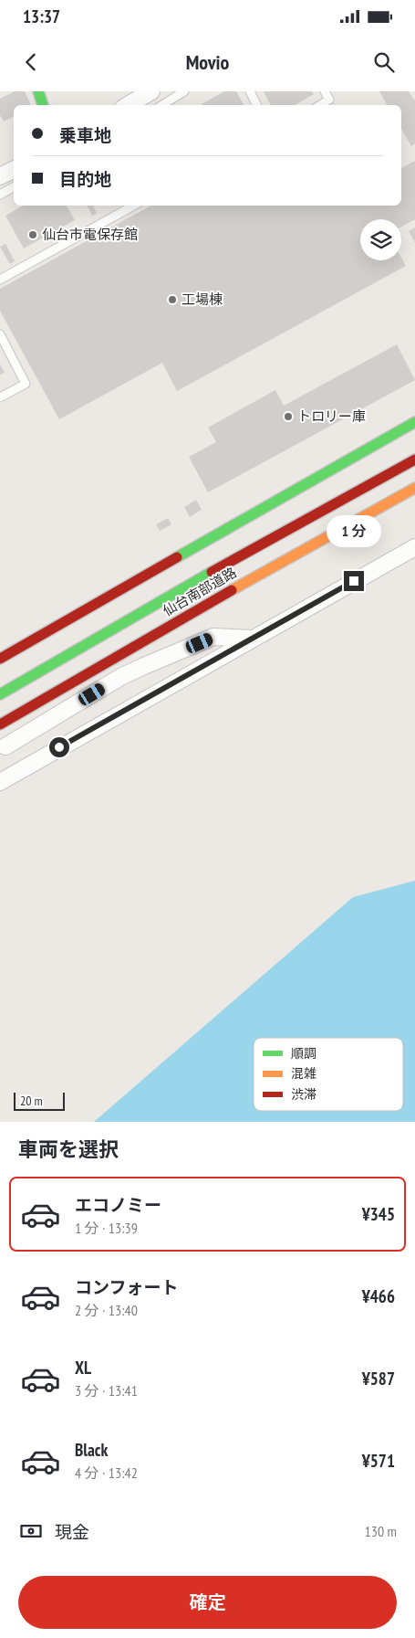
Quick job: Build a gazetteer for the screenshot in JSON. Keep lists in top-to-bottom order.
{
  "streets": {
    "main road": ["仙台南部道路"]
  },
  "places": ["仙台市電保存館", "工場棟", "トロリー庫"],
  "legend": ["順調", "混雑", "渋滞"],
  "scale_bar": "20 m",
  "page": {
    "status": "13:37",
    "header": "Movio",
    "banner": ["乗車地", "目的地"],
    "bubble": "1 分",
    "scale": "20 m",
    "heading": "車両を選択",
    "list": [
      {
        "name": "エコノミー",
        "note": "1 分 · 13:39",
        "value": "¥345"
      },
      {
        "name": "コンフォート",
        "note": "2 分 · 13:40",
        "value": "¥466"
      },
      {
        "name": "XL",
        "note": "3 分 · 13:41",
        "value": "¥587"
      },
      {
        "name": "Black",
        "note": "4 分 · 13:42",
        "value": "¥571"
      }
    ],
    "pay": ["現金", "130 m"],
    "buttons": "確定"
  }
}
